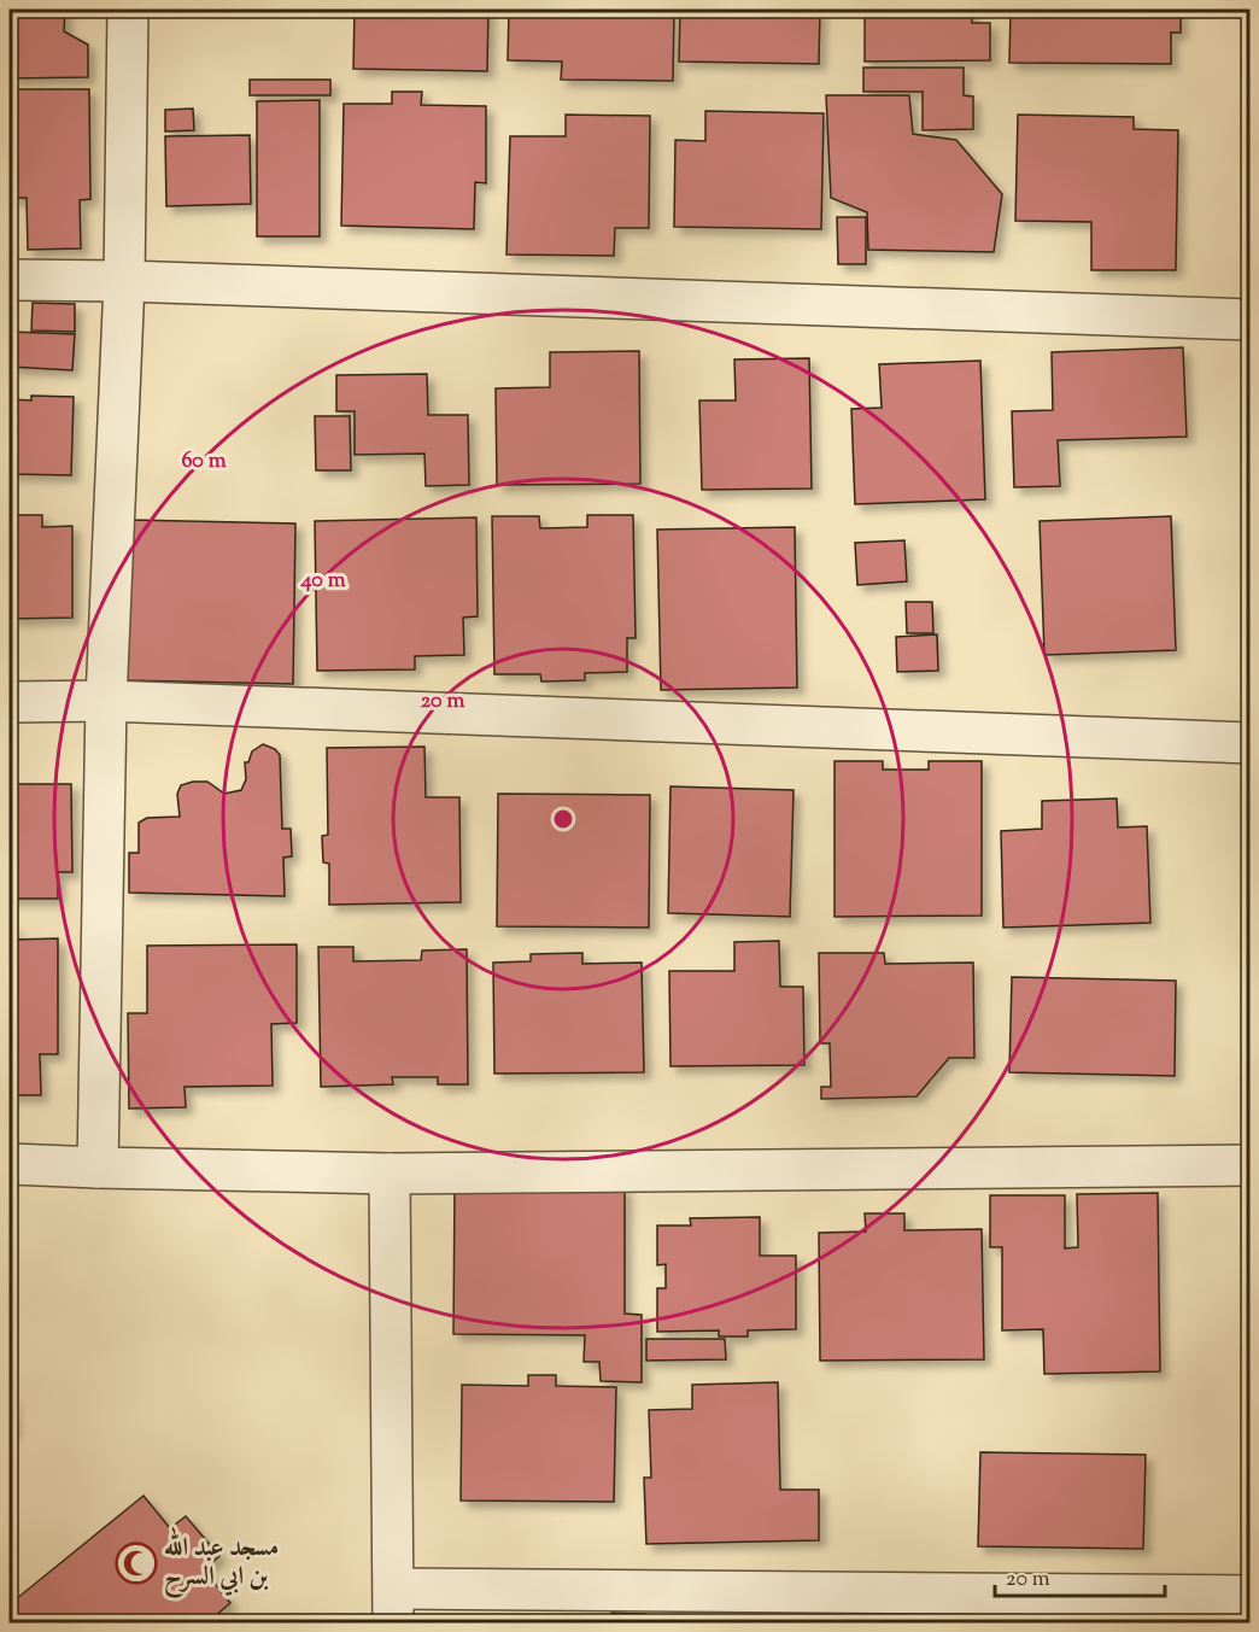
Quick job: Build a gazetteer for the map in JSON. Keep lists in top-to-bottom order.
{
  "places": {
    "mosque": ["مسجد عبد الله بن ابي السرح"]
  },
  "scale_bar": "20 m",
  "rings": ["60 m", "40 m", "20 m"]
}
